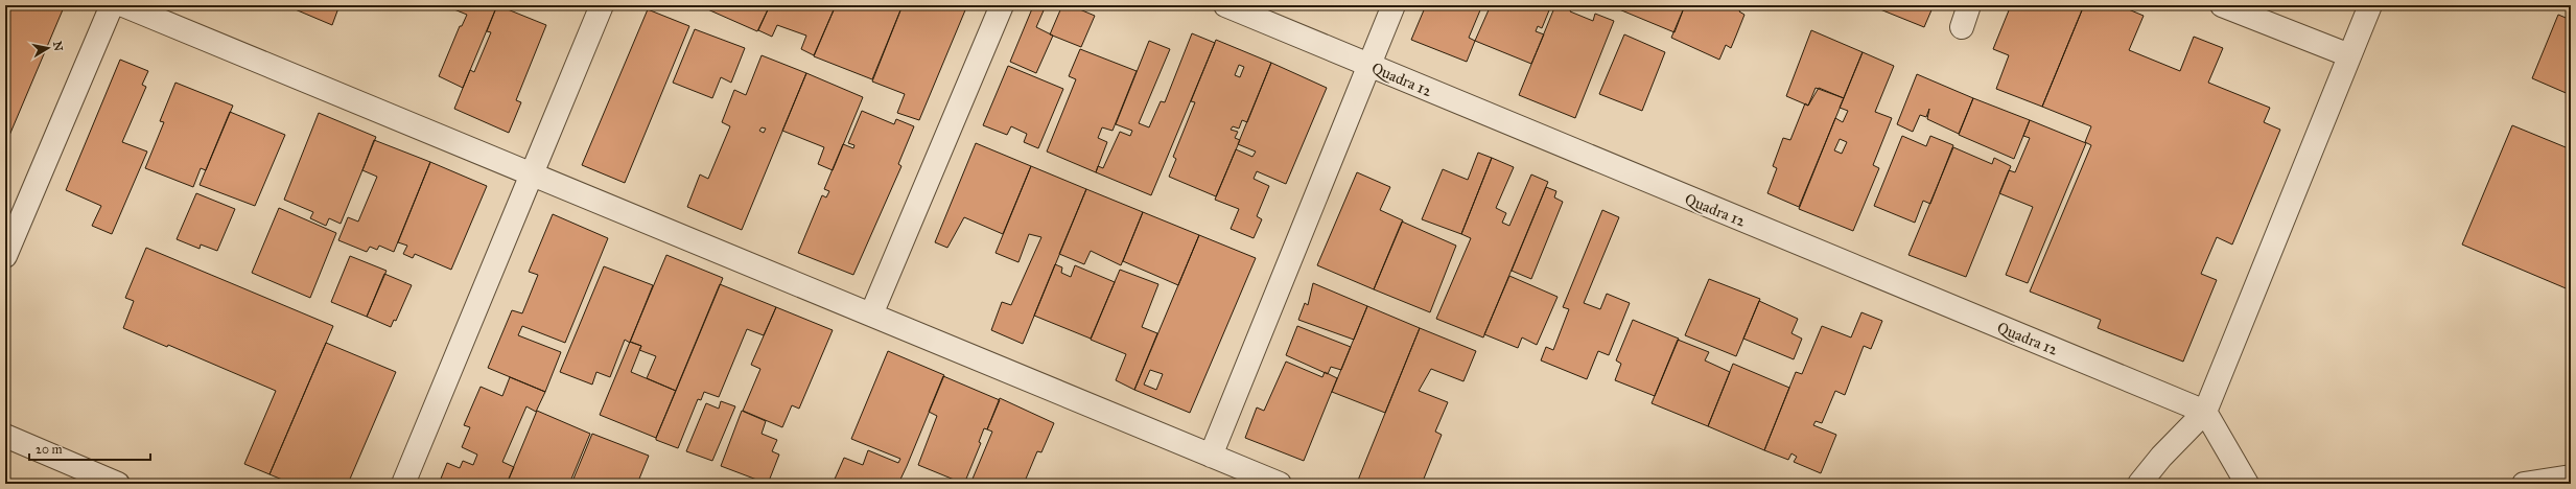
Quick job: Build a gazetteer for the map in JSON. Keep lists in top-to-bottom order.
{
  "streets": {
    "street": ["Quadra 12"]
  },
  "scale_bar": "20 m",
  "north": "right"
}
